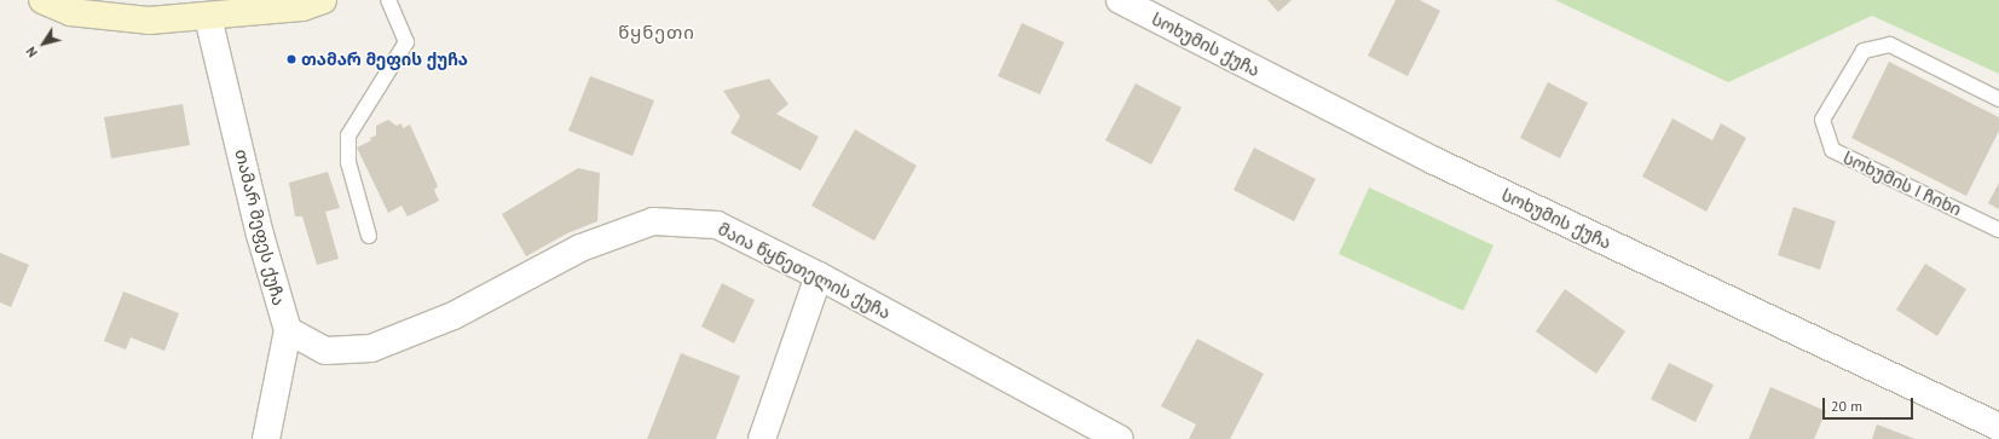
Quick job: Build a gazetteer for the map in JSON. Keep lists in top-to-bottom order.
{
  "streets": {
    "street": ["სოხუმის ქუჩა", "თამარ მეფეს ქუჩა", "მაია წყნეთელის ქუჩა"],
    "lane": ["სოხუმის I ჩიხი"]
  },
  "crossings": [
    ["თამარ მეფეს ქუჩა", "მაია წყნეთელის ქუჩა"]
  ],
  "districts": ["წყნეთი"],
  "places": ["თამარ მეფის ქუჩა"],
  "scale_bar": "20 m",
  "north": "bottom left"
}
